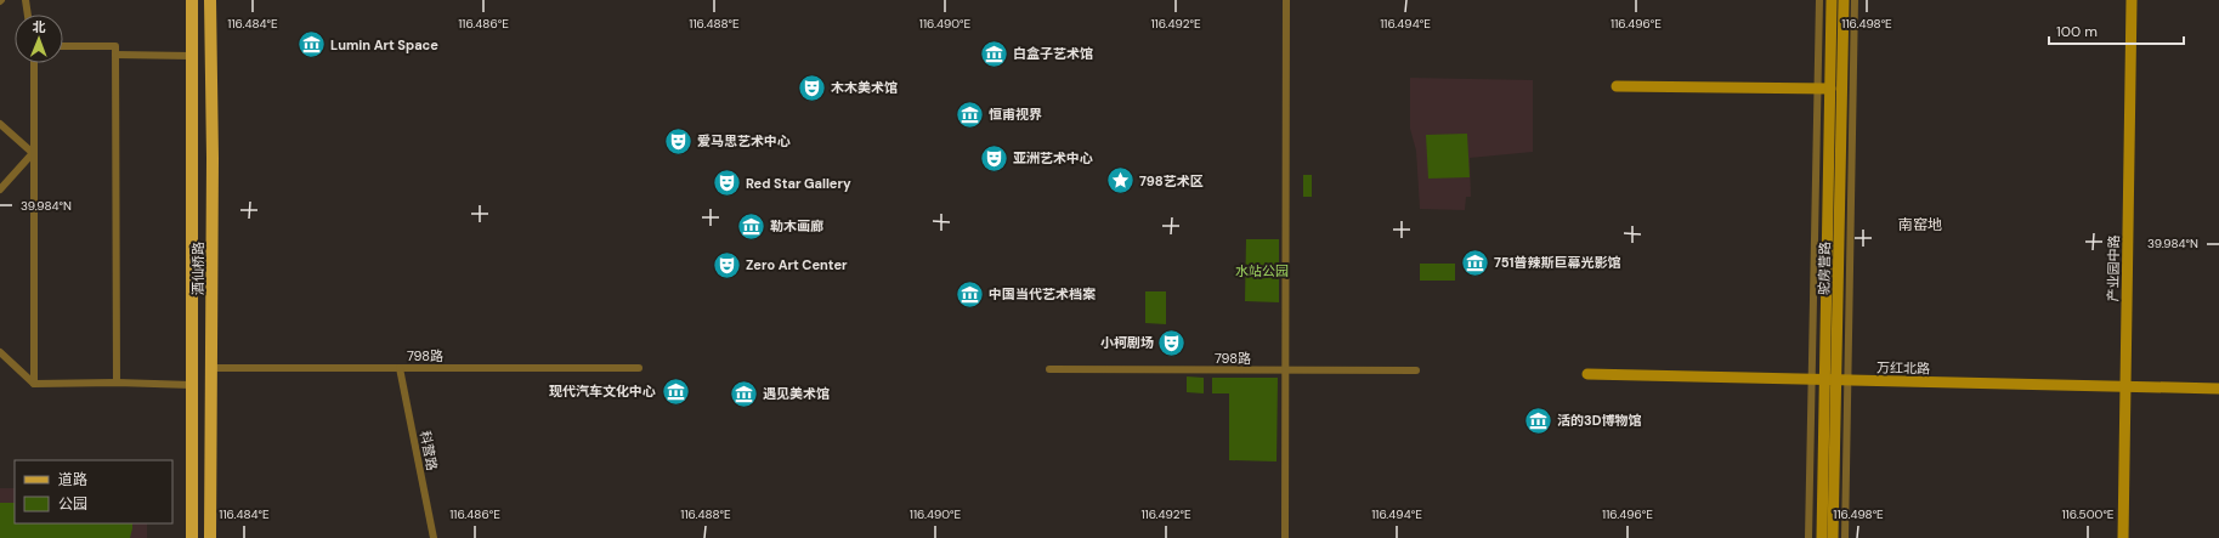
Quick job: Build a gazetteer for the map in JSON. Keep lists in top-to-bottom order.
{
  "streets": {
    "main road": ["酒仙桥路"],
    "street": [
      "驼房营路",
      "产业园中路",
      "798路",
      "万红北路",
      "科营路"
    ]
  },
  "crossings": [
    ["酒仙桥路", "798路"],
    ["驼房营路", "万红北路"],
    ["产业园中路", "万红北路"],
    ["798路", "科营路"]
  ],
  "districts": ["南窑地"],
  "parks": ["水站公园"],
  "places": {
    "museum": [
      "Lumin Art Space",
      "白盒子艺术馆",
      "恒甫视界",
      "勒木画廊",
      "751普辣斯巨幕光影馆",
      "中国当代艺术档案",
      "现代汽车文化中心",
      "遇见美术馆",
      "活的3D博物馆"
    ],
    "theatre": [
      "木木美术馆",
      "爱马思艺术中心",
      "亚洲艺术中心",
      "Red Star Gallery",
      "Zero Art Center",
      "小柯剧场"
    ],
    "place": ["798艺术区"]
  },
  "legend": ["道路", "公园"],
  "scale_bar": "100 m",
  "north": "top",
  "coordinates": [
    "116.484°E",
    "116.486°E",
    "116.488°E",
    "116.490°E",
    "116.492°E",
    "116.494°E",
    "116.496°E",
    "116.498°E",
    "39.984°N",
    "116.500°E"
  ]
}
